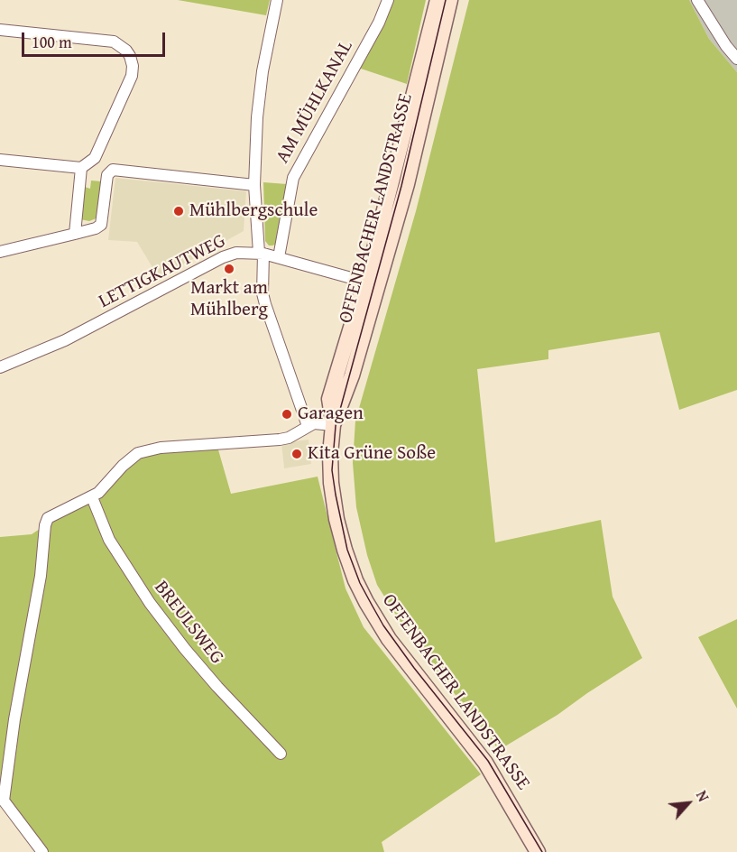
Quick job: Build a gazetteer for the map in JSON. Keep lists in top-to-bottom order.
{
  "streets": {
    "main road": ["OFFENBACHER LANDSTRASSE"],
    "street": ["AM MÜHLKANAL", "LETTIGKAUTWEG", "BREULSWEG"]
  },
  "crossings": [
    ["AM MÜHLKANAL", "LETTIGKAUTWEG"],
    ["OFFENBACHER LANDSTRASSE", "LETTIGKAUTWEG"]
  ],
  "places": [
    "Mühlbergschule",
    "Markt am Mühlberg",
    "Garagen",
    "Kita Grüne Soße"
  ],
  "scale_bar": "100 m",
  "north": "top right"
}
